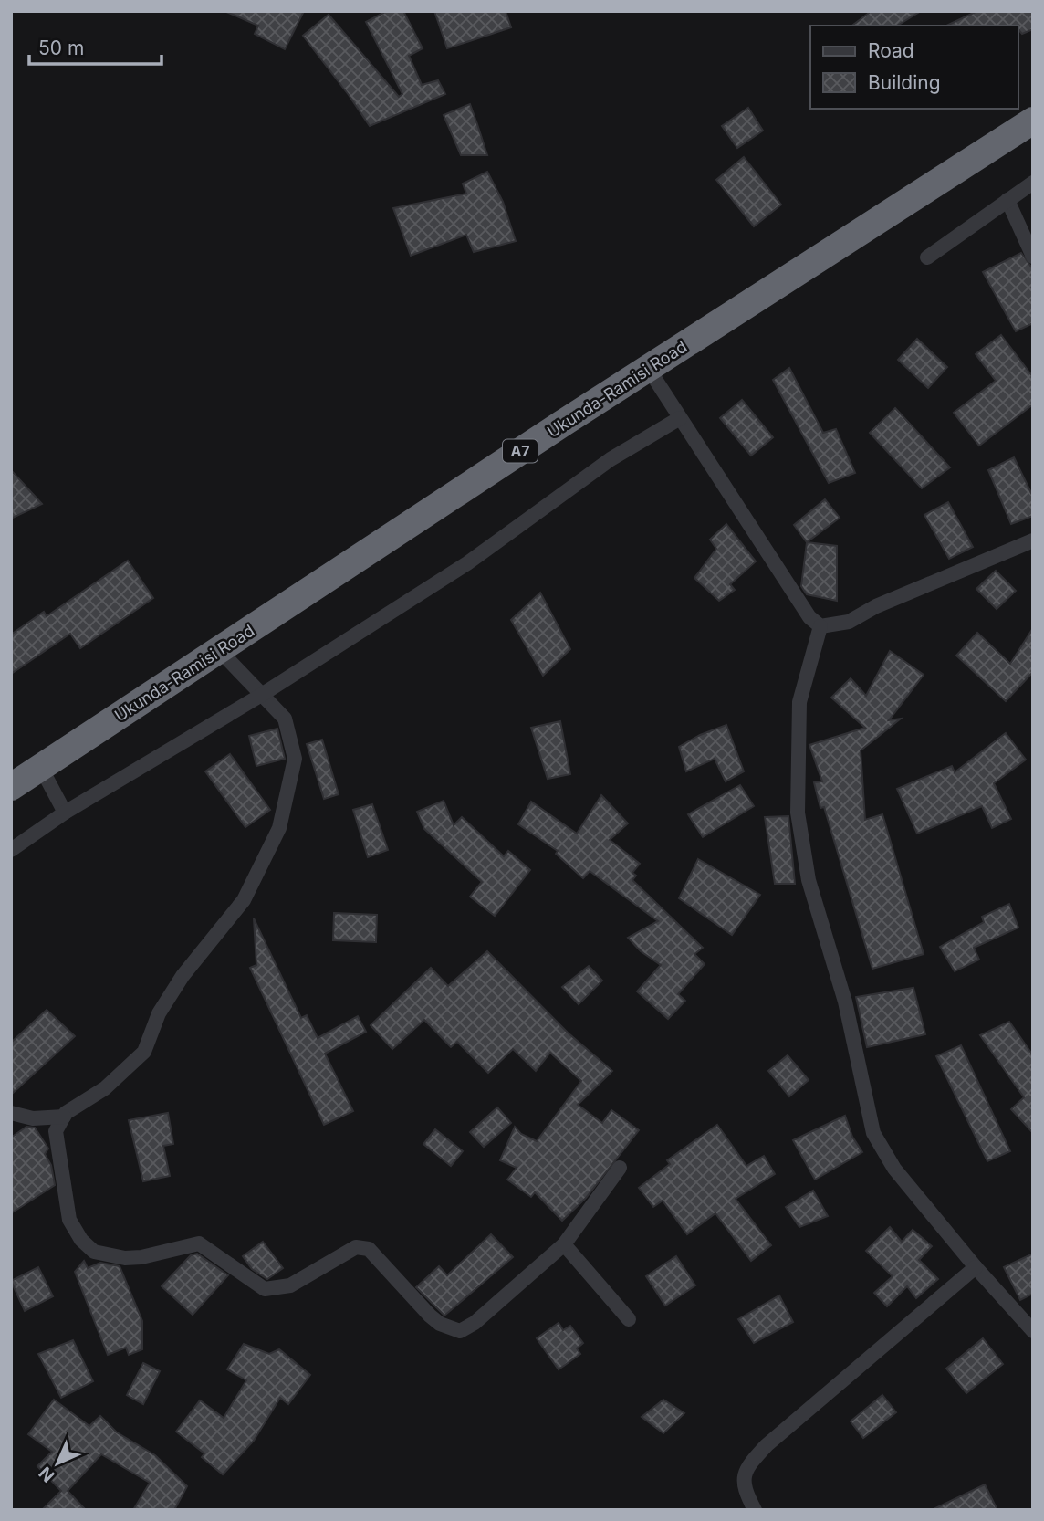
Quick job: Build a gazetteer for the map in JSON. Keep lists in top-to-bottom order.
{
  "streets": {
    "highway": ["Ukunda-Ramisi Road", "A7"]
  },
  "legend": ["Road", "Building"],
  "scale_bar": "50 m",
  "north": "bottom left"
}
